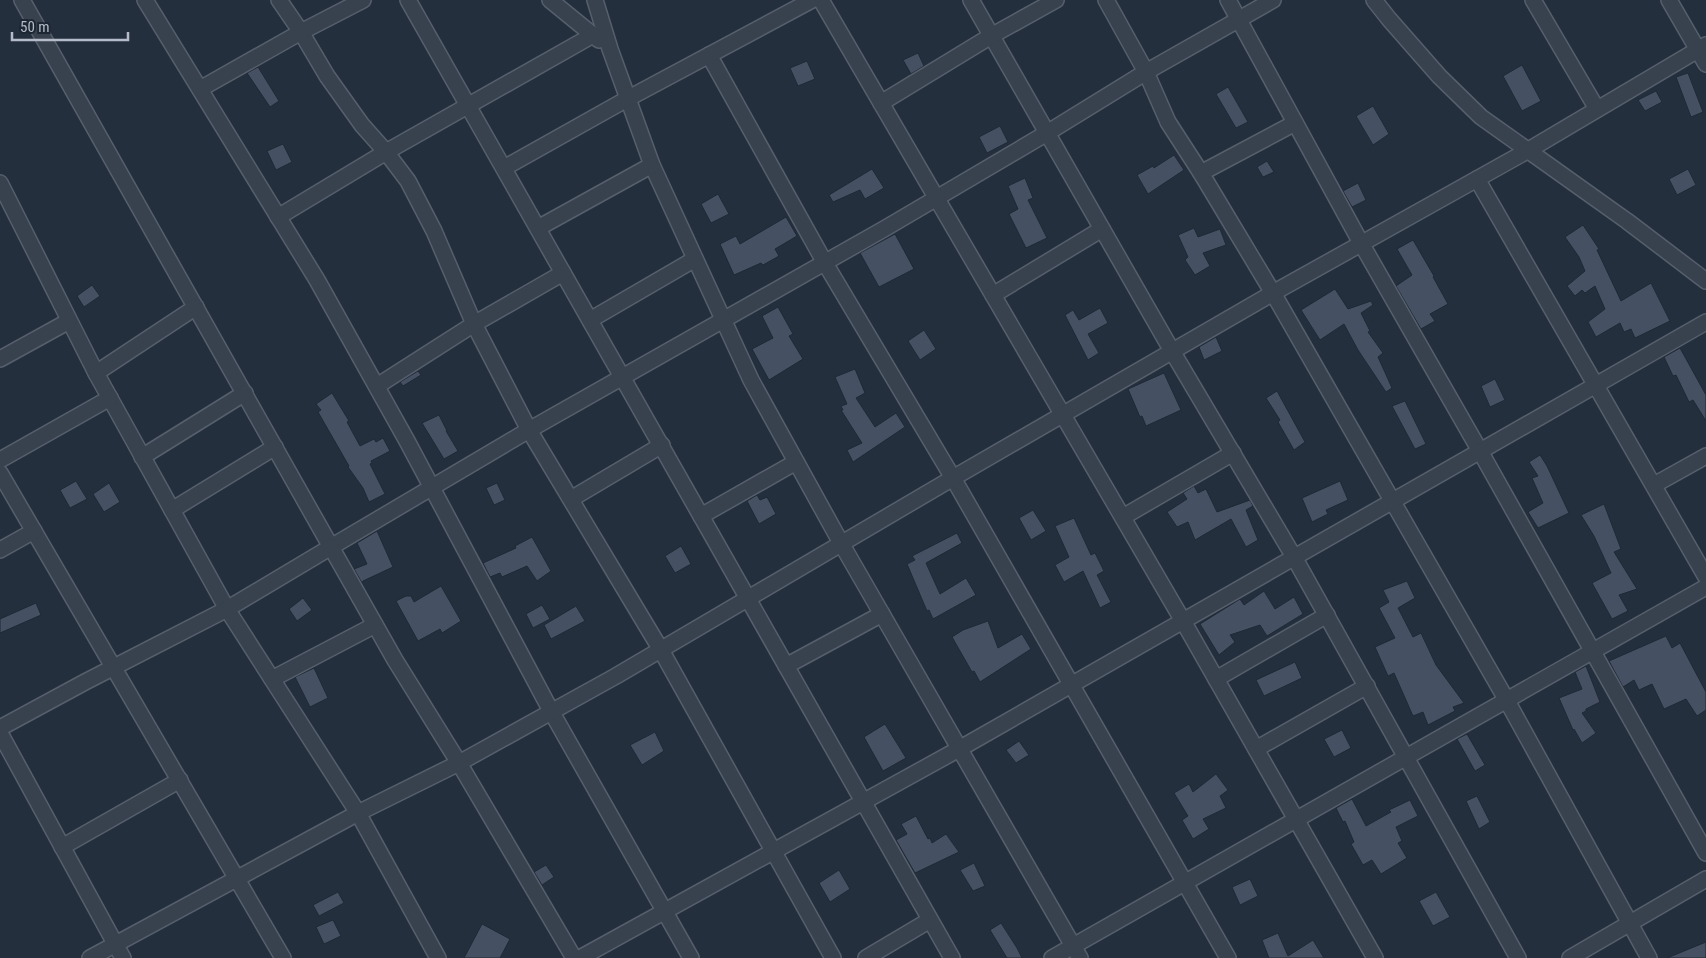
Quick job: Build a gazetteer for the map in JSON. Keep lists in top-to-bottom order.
{
  "scale_bar": "50 m"
}
